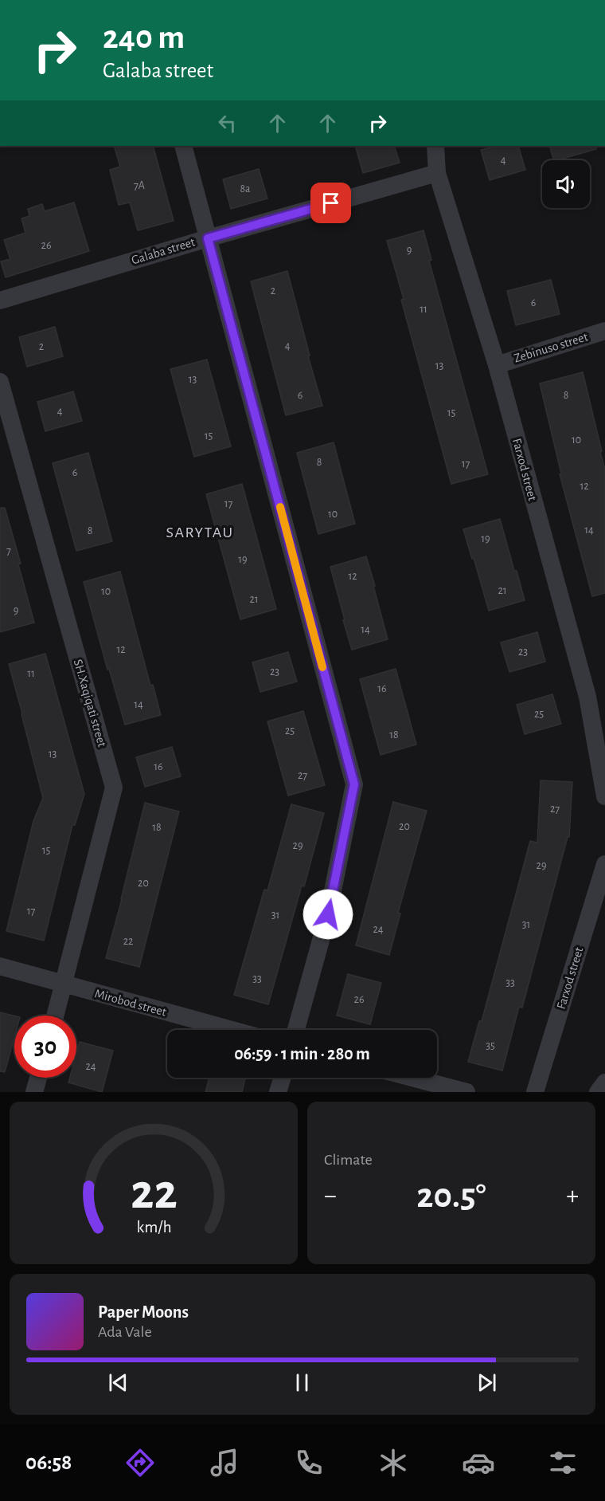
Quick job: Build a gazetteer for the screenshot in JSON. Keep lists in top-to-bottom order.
{
  "streets": {
    "street": [
      "Galaba street",
      "Zebinuso street",
      "Farxod street",
      "SH.Xaqiqati street",
      "Mirobod street"
    ]
  },
  "crossings": [
    ["Galaba street", "Farxod street"],
    ["Zebinuso street", "Farxod street"],
    ["SH.Xaqiqati street", "Mirobod street"]
  ],
  "districts": ["SARYTAU"],
  "house_numbers": [
    "4",
    "7A",
    "8a",
    "26",
    "9",
    "2",
    "6",
    "11",
    "4",
    "2",
    "13",
    "13",
    "6",
    "8",
    "4",
    "15",
    "15",
    "10",
    "8",
    "17",
    "6",
    "12",
    "17",
    "10",
    "14",
    "8",
    "19",
    "7",
    "19",
    "12",
    "21",
    "10",
    "21",
    "9",
    "14",
    "12",
    "23",
    "23",
    "11",
    "16",
    "14",
    "25",
    "25",
    "18",
    "13",
    "16",
    "27",
    "27",
    "20",
    "18",
    "29",
    "15",
    "29",
    "20",
    "17",
    "31",
    "31",
    "24",
    "22",
    "33",
    "33",
    "26",
    "35",
    "24"
  ],
  "page": {
    "turn": ["240 m", "Galaba street"],
    "limit": "30",
    "trip": "06:59 · 1 min · 280 m",
    "tile": "Climate",
    "heat": ["−", "20.5°", "+"],
    "song": ["Paper Moons", "Ada Vale"],
    "tabs": "06:58",
    "gauge": ["22", "km/h"]
  }
}
